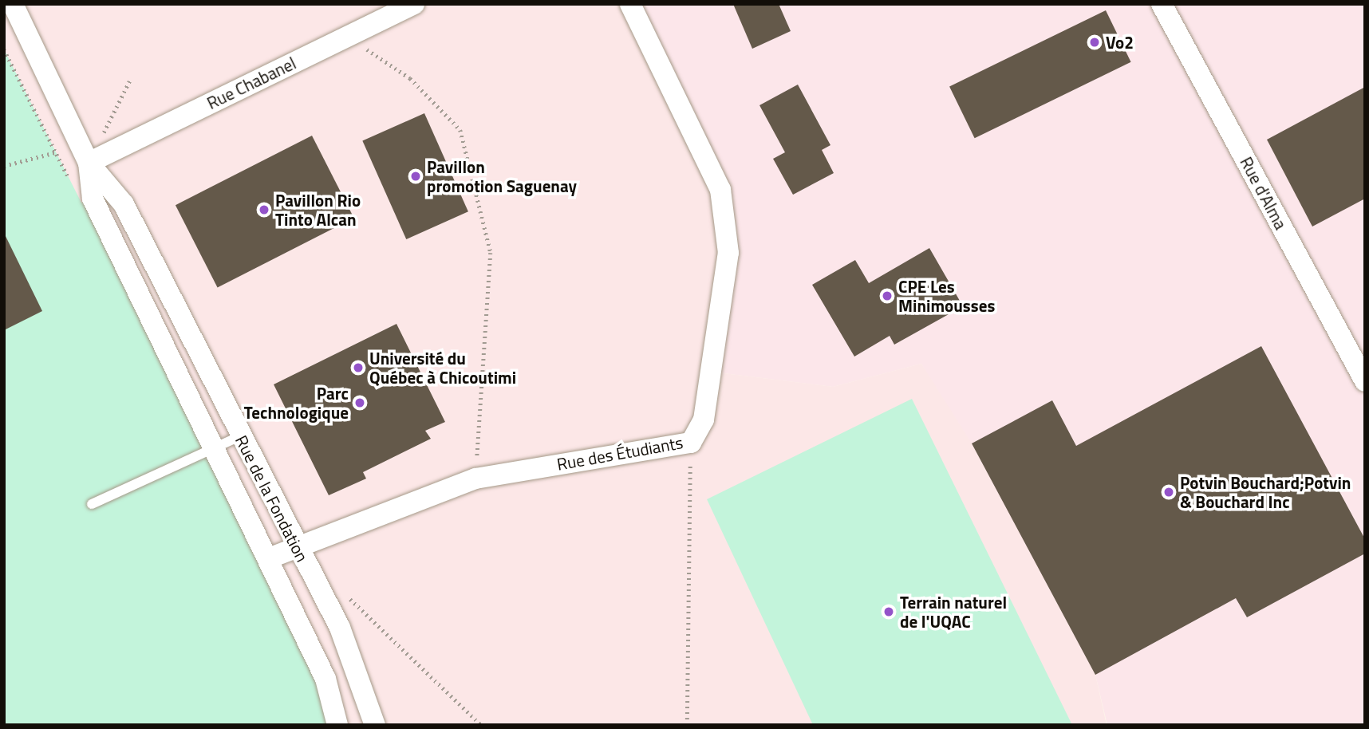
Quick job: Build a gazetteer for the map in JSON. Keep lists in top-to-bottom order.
{
  "streets": {
    "street": [
      "Rue Chabanel",
      "Rue d'Alma",
      "Rue des Étudiants",
      "Rue de la Fondation"
    ]
  },
  "crossings": [
    ["Rue Chabanel", "Rue de la Fondation"],
    ["Rue des Étudiants", "Rue de la Fondation"]
  ],
  "places": [
    "Vo2",
    "Pavillon promotion Saguenay",
    "Pavillon Rio Tinto Alcan",
    "CPE Les Minimousses",
    "Université du Québec à Chicoutimi",
    "Parc Technologique",
    "Potvin Bouchard;Potvin & Bouchard Inc",
    "Terrain naturel de l'UQAC"
  ]
}
